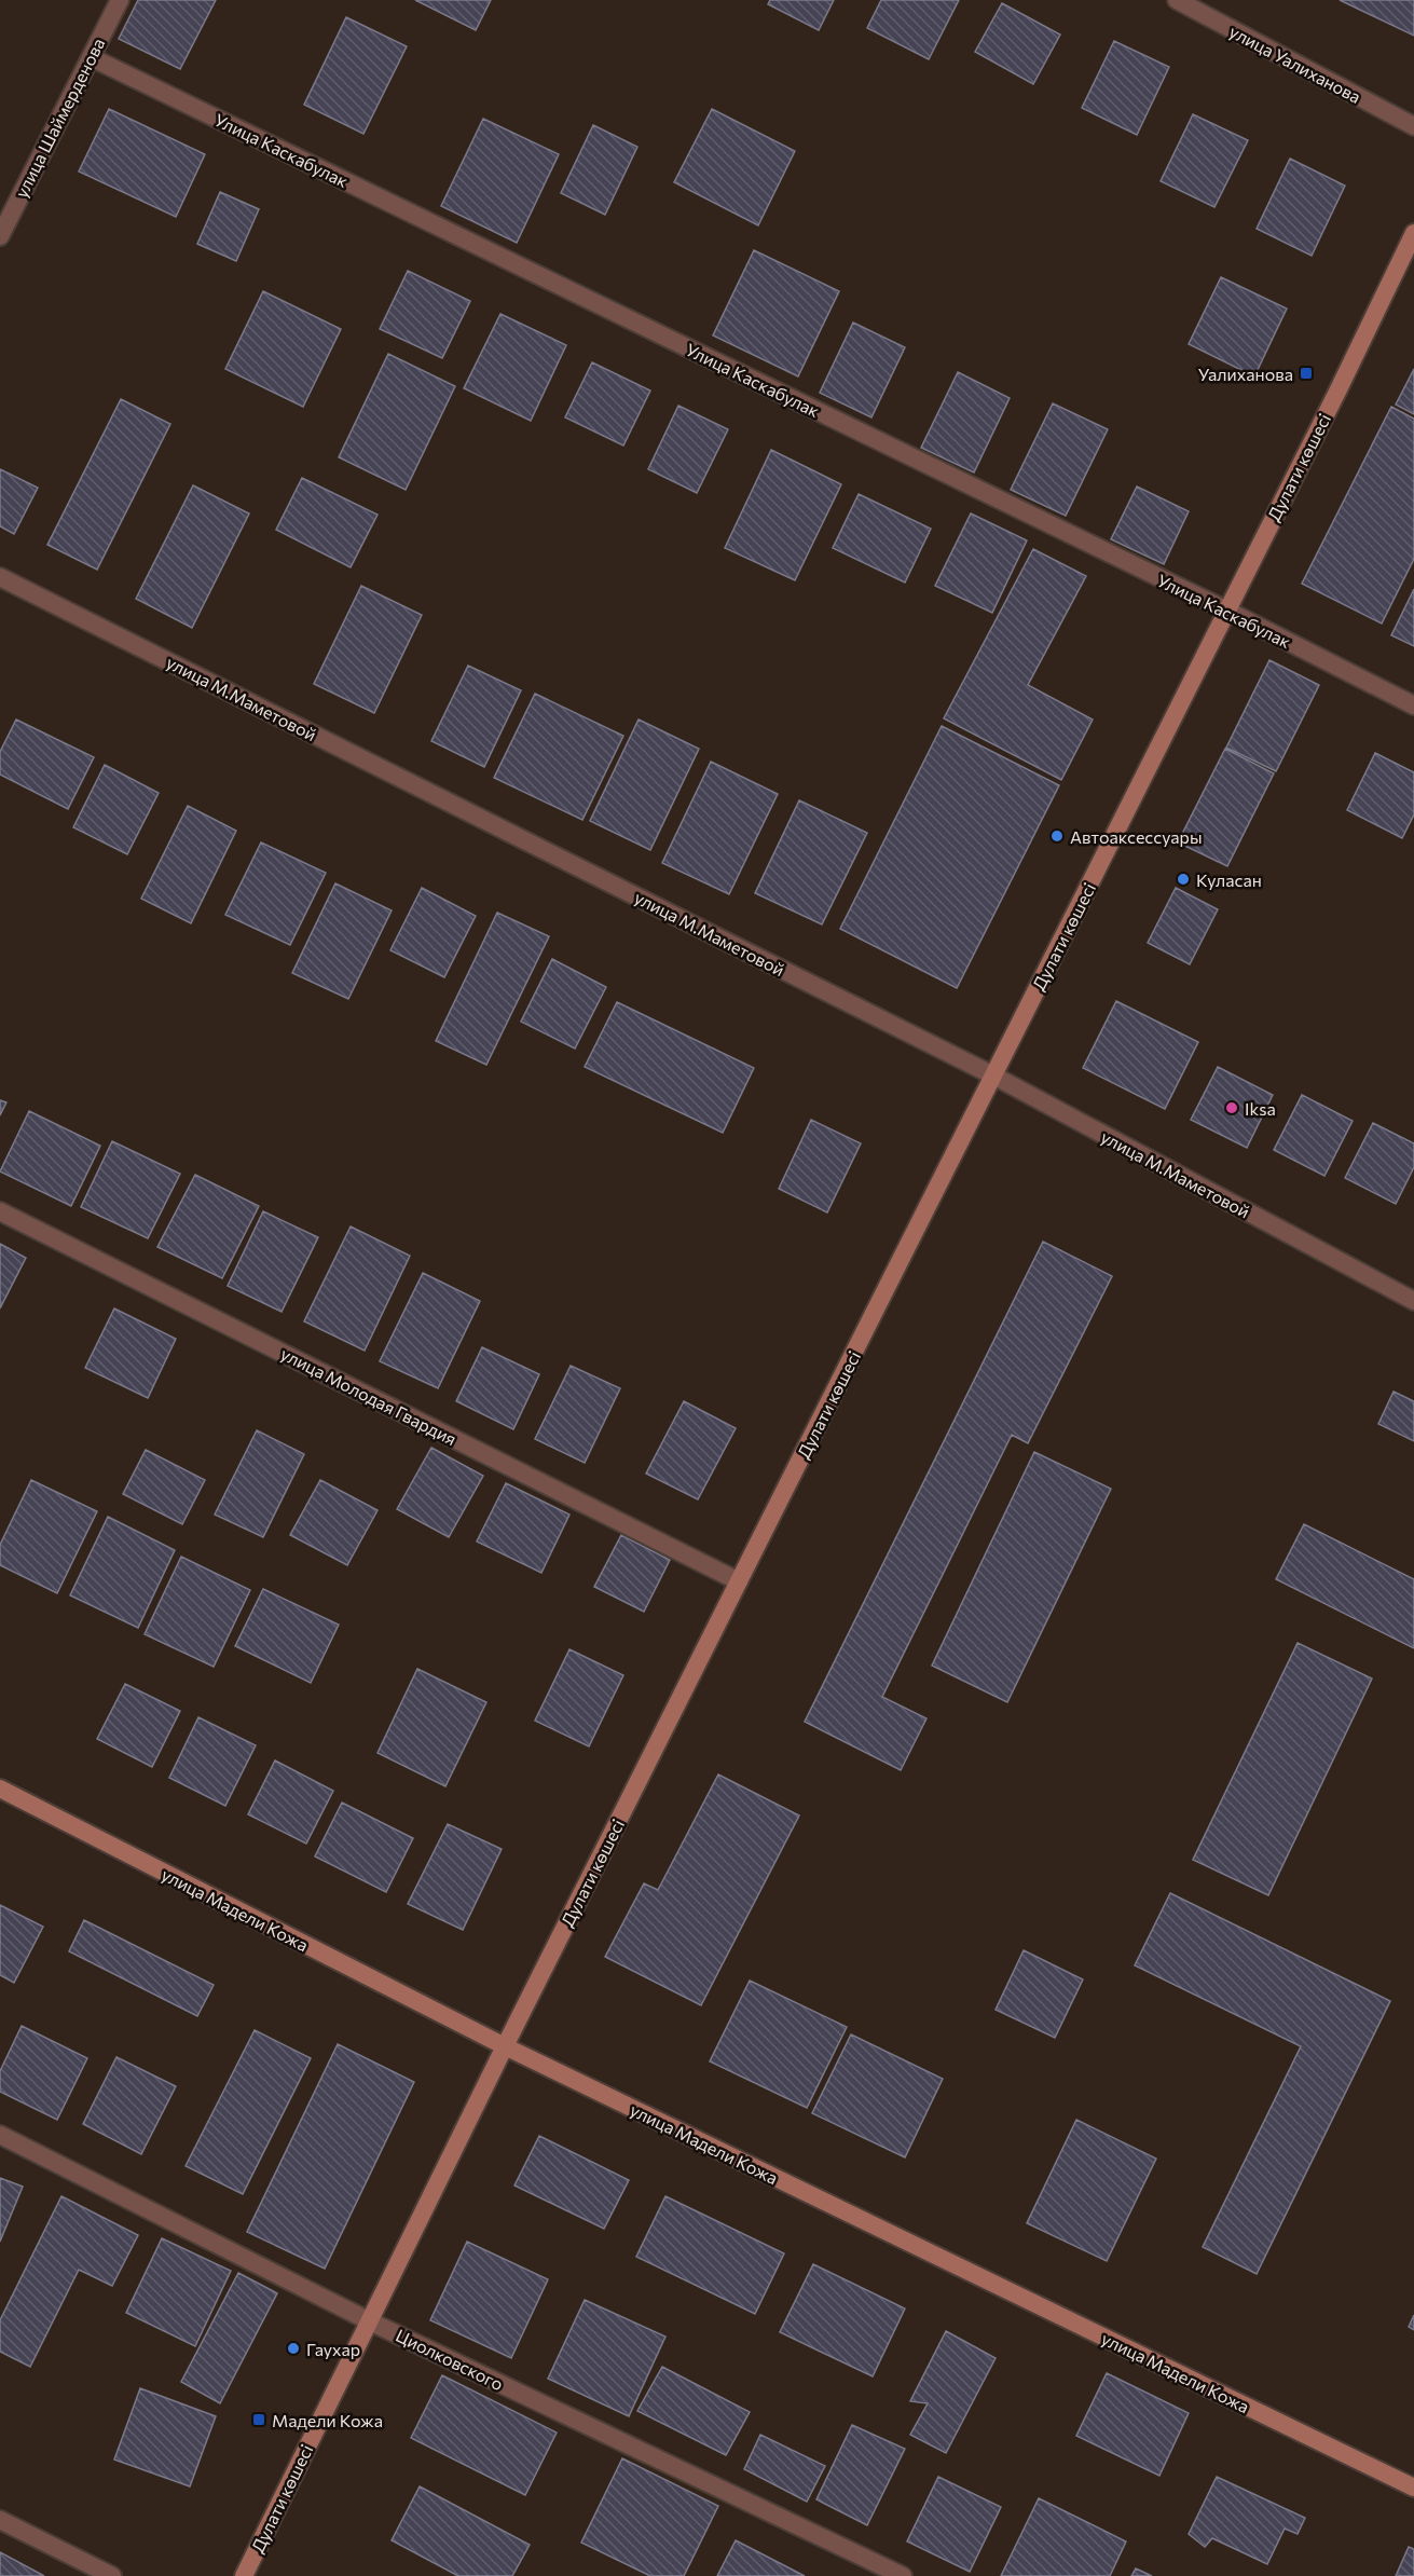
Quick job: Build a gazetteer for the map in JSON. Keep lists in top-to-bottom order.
{
  "streets": {
    "main road": ["Дулати көшесі", "улица Мадели Кожа"],
    "street": [
      "улица Уалиханова",
      "улица Шаймерденова",
      "Улица Каскабулак",
      "улица М.Маметовой",
      "улица Молодая Гвардия",
      "Циолковского"
    ]
  },
  "crossings": [
    ["улица Шаймерденова", "Улица Каскабулак"],
    ["Улица Каскабулак", "Дулати көшесі"],
    ["Дулати көшесі", "улица М.Маметовой"],
    ["Дулати көшесі", "улица Молодая Гвардия"],
    ["Дулати көшесі", "улица Мадели Кожа"],
    ["Дулати көшесі", "Циолковского"]
  ],
  "places": {
    "transit": ["Уалиханова", "Мадели Кожа"],
    "other": [
      "Автоаксессуары",
      "Куласан",
      "Iksa",
      "Гаухар"
    ]
  }
}
